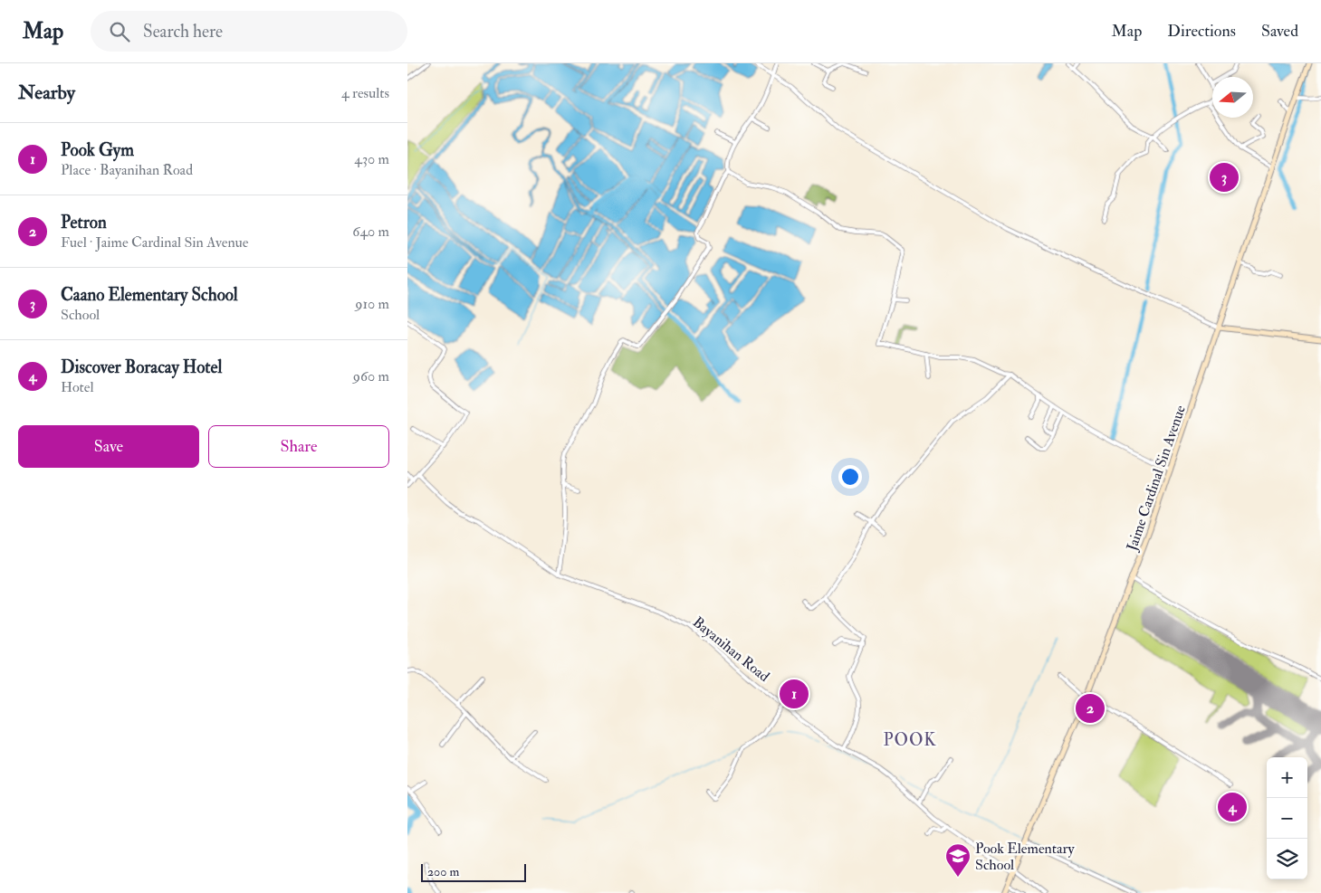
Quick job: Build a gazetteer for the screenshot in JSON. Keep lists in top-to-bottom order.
{
  "streets": {
    "main road": ["Jaime Cardinal Sin Avenue"],
    "street": ["Bayanihan Road"]
  },
  "crossings": [
    ["Jaime Cardinal Sin Avenue", "Bayanihan Road"]
  ],
  "districts": ["POOK"],
  "places": {
    "school or university": ["Pook Elementary School"]
  },
  "scale_bar": "200 m",
  "north": "left",
  "page": {
    "header": "Map",
    "search": "Search here",
    "nav": ["Map", "Directions", "Saved"],
    "heading": ["Nearby", "4 results"],
    "list": [
      {
        "mark": "1",
        "name": "Pook Gym",
        "note": "Place · Bayanihan Road",
        "value": "430 m"
      },
      {
        "mark": "2",
        "name": "Petron",
        "note": "Fuel · Jaime Cardinal Sin Avenue",
        "value": "640 m"
      },
      {
        "mark": "3",
        "name": "Caano Elementary School",
        "note": "School",
        "value": "910 m"
      },
      {
        "mark": "4",
        "name": "Discover Boracay Hotel",
        "note": "Hotel",
        "value": "960 m"
      }
    ],
    "pins": [
      "3",
      "1",
      "2",
      "4"
    ],
    "buttons": ["Save", "Share"],
    "map_buttons": ["+", "−"],
    "scale": "200 m"
  }
}
